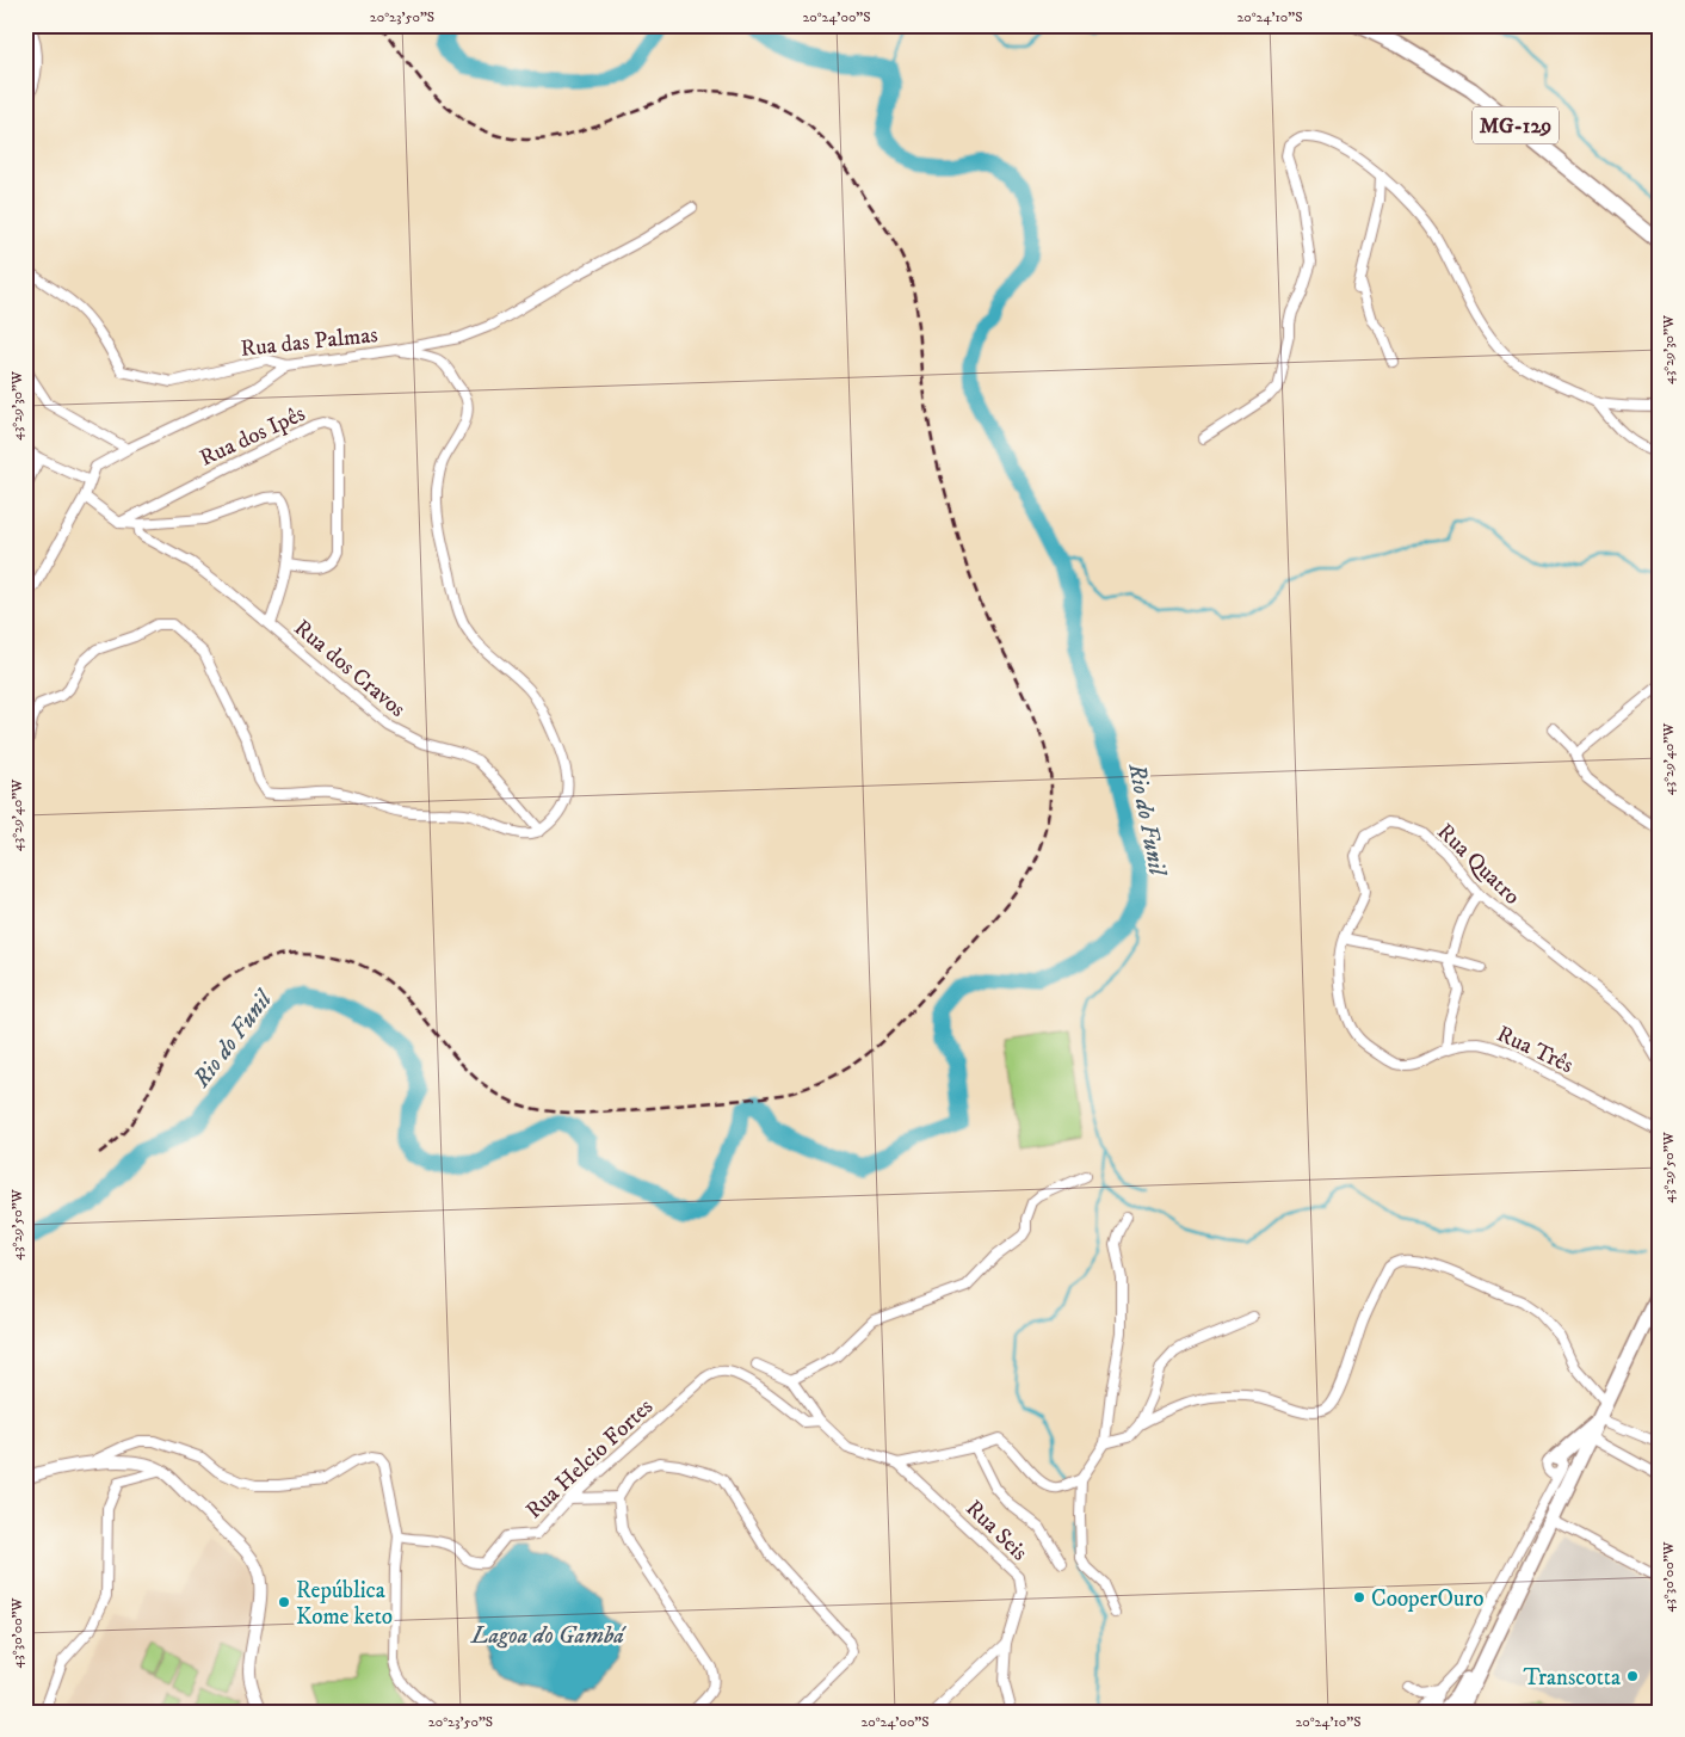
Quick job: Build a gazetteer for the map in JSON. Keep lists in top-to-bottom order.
{
  "streets": {
    "main road": ["MG-129"],
    "street": [
      "Rua das Palmas",
      "Rua dos Ipês",
      "Rua dos Cravos",
      "Rua Quatro",
      "Rua Três",
      "Rua Helcio Fortes",
      "Rua Seis"
    ]
  },
  "crossings": [
    ["Rua Quatro", "Rua Três"],
    ["Rua Helcio Fortes", "Rua Seis"]
  ],
  "water": ["Rio do Funil", "Lagoa do Gambá"],
  "places": ["CooperOuro", "República Kome keto", "Transcotta"],
  "coordinates": [
    "20°23'50\"S",
    "20°24'00\"S",
    "20°24'10\"S",
    "43°29'30\"W",
    "43°29'40\"W",
    "43°29'50\"W",
    "43°30'00\"W"
  ]
}
